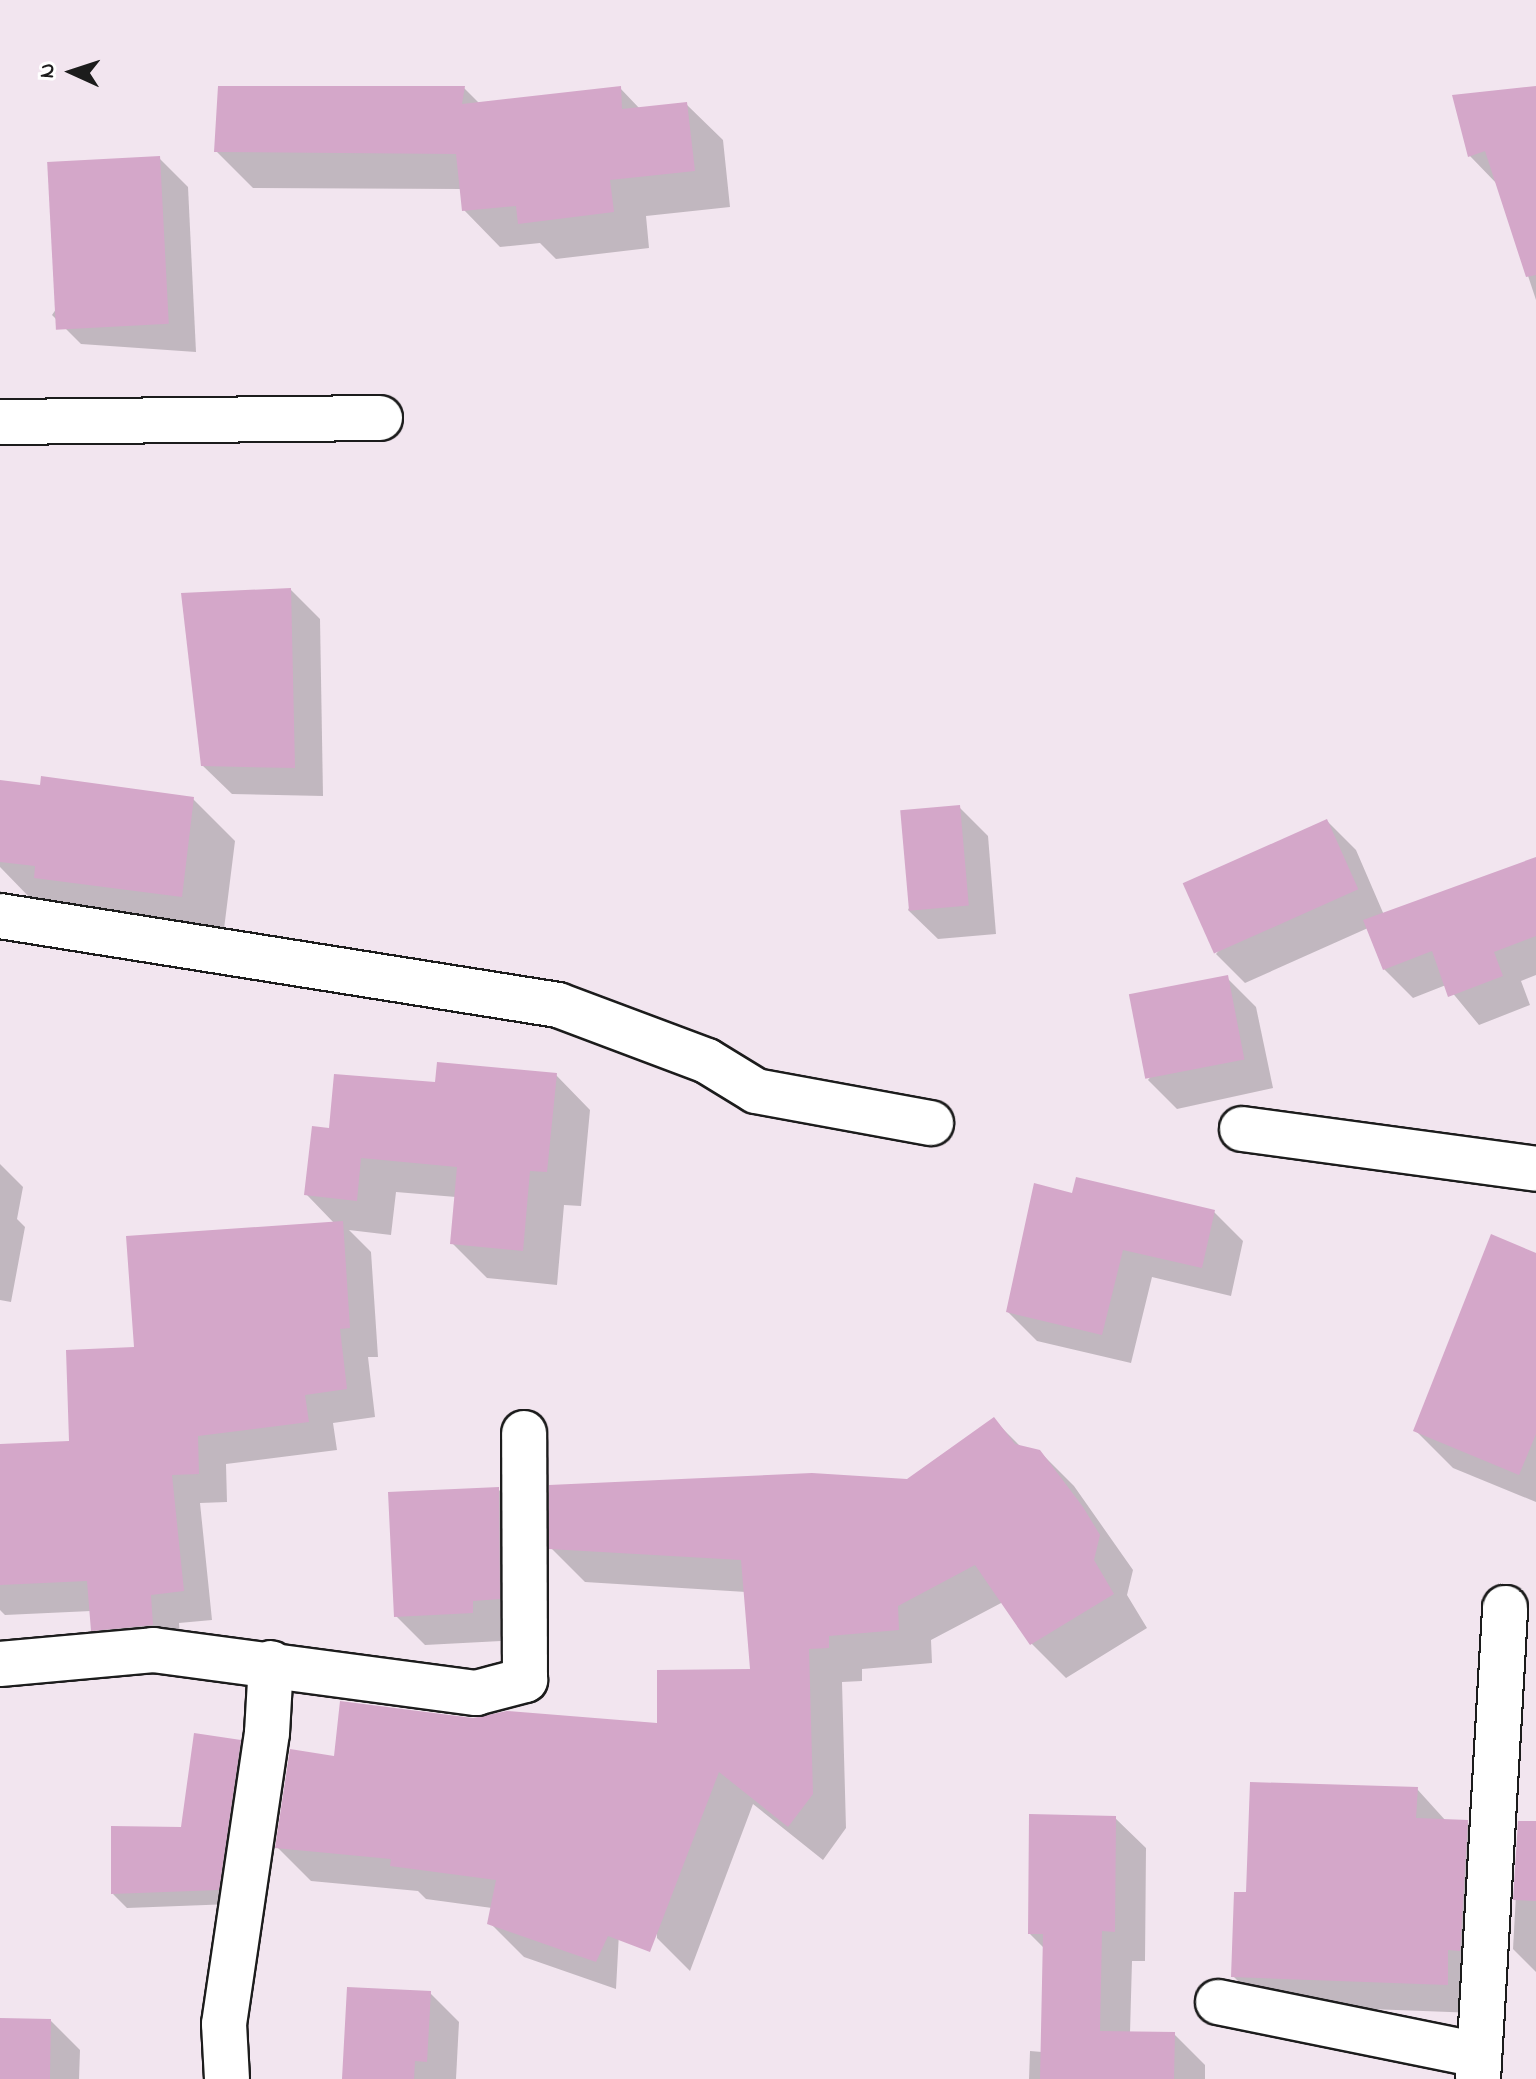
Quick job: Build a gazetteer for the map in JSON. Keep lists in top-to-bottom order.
{
  "north": "left"
}
